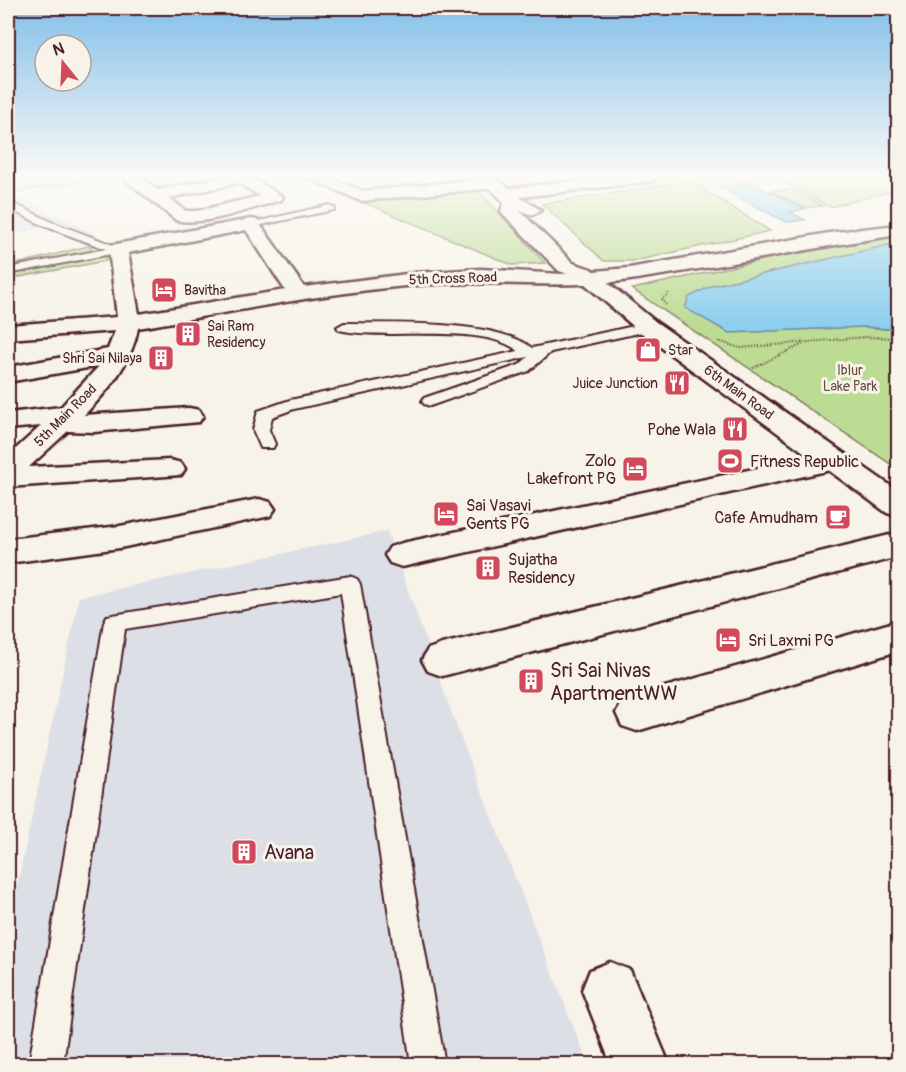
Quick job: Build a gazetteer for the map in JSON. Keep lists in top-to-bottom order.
{
  "streets": {
    "street": ["5th Cross Road", "6th Main Road", "5th Main Road"]
  },
  "crossings": [
    ["5th Cross Road", "6th Main Road"],
    ["5th Cross Road", "5th Main Road"]
  ],
  "parks": ["Iblur Lake Park"],
  "places": {
    "hotel": [
      "Bavitha",
      "Zolo Lakefront PG",
      "Sai Vasavi Gents PG",
      "Sri Laxmi PG"
    ],
    "building": [
      "Sai Ram Residency",
      "Shri Sai Nilaya",
      "Sujatha Residency",
      "Sri Sai Nivas ApartmentWW",
      "Avana"
    ],
    "shop": ["Star"],
    "restaurant": ["Juice Junction", "Pohe Wala"],
    "sports": ["Fitness Republic"],
    "cafe": ["Cafe Amudham"]
  },
  "north": "top"
}
